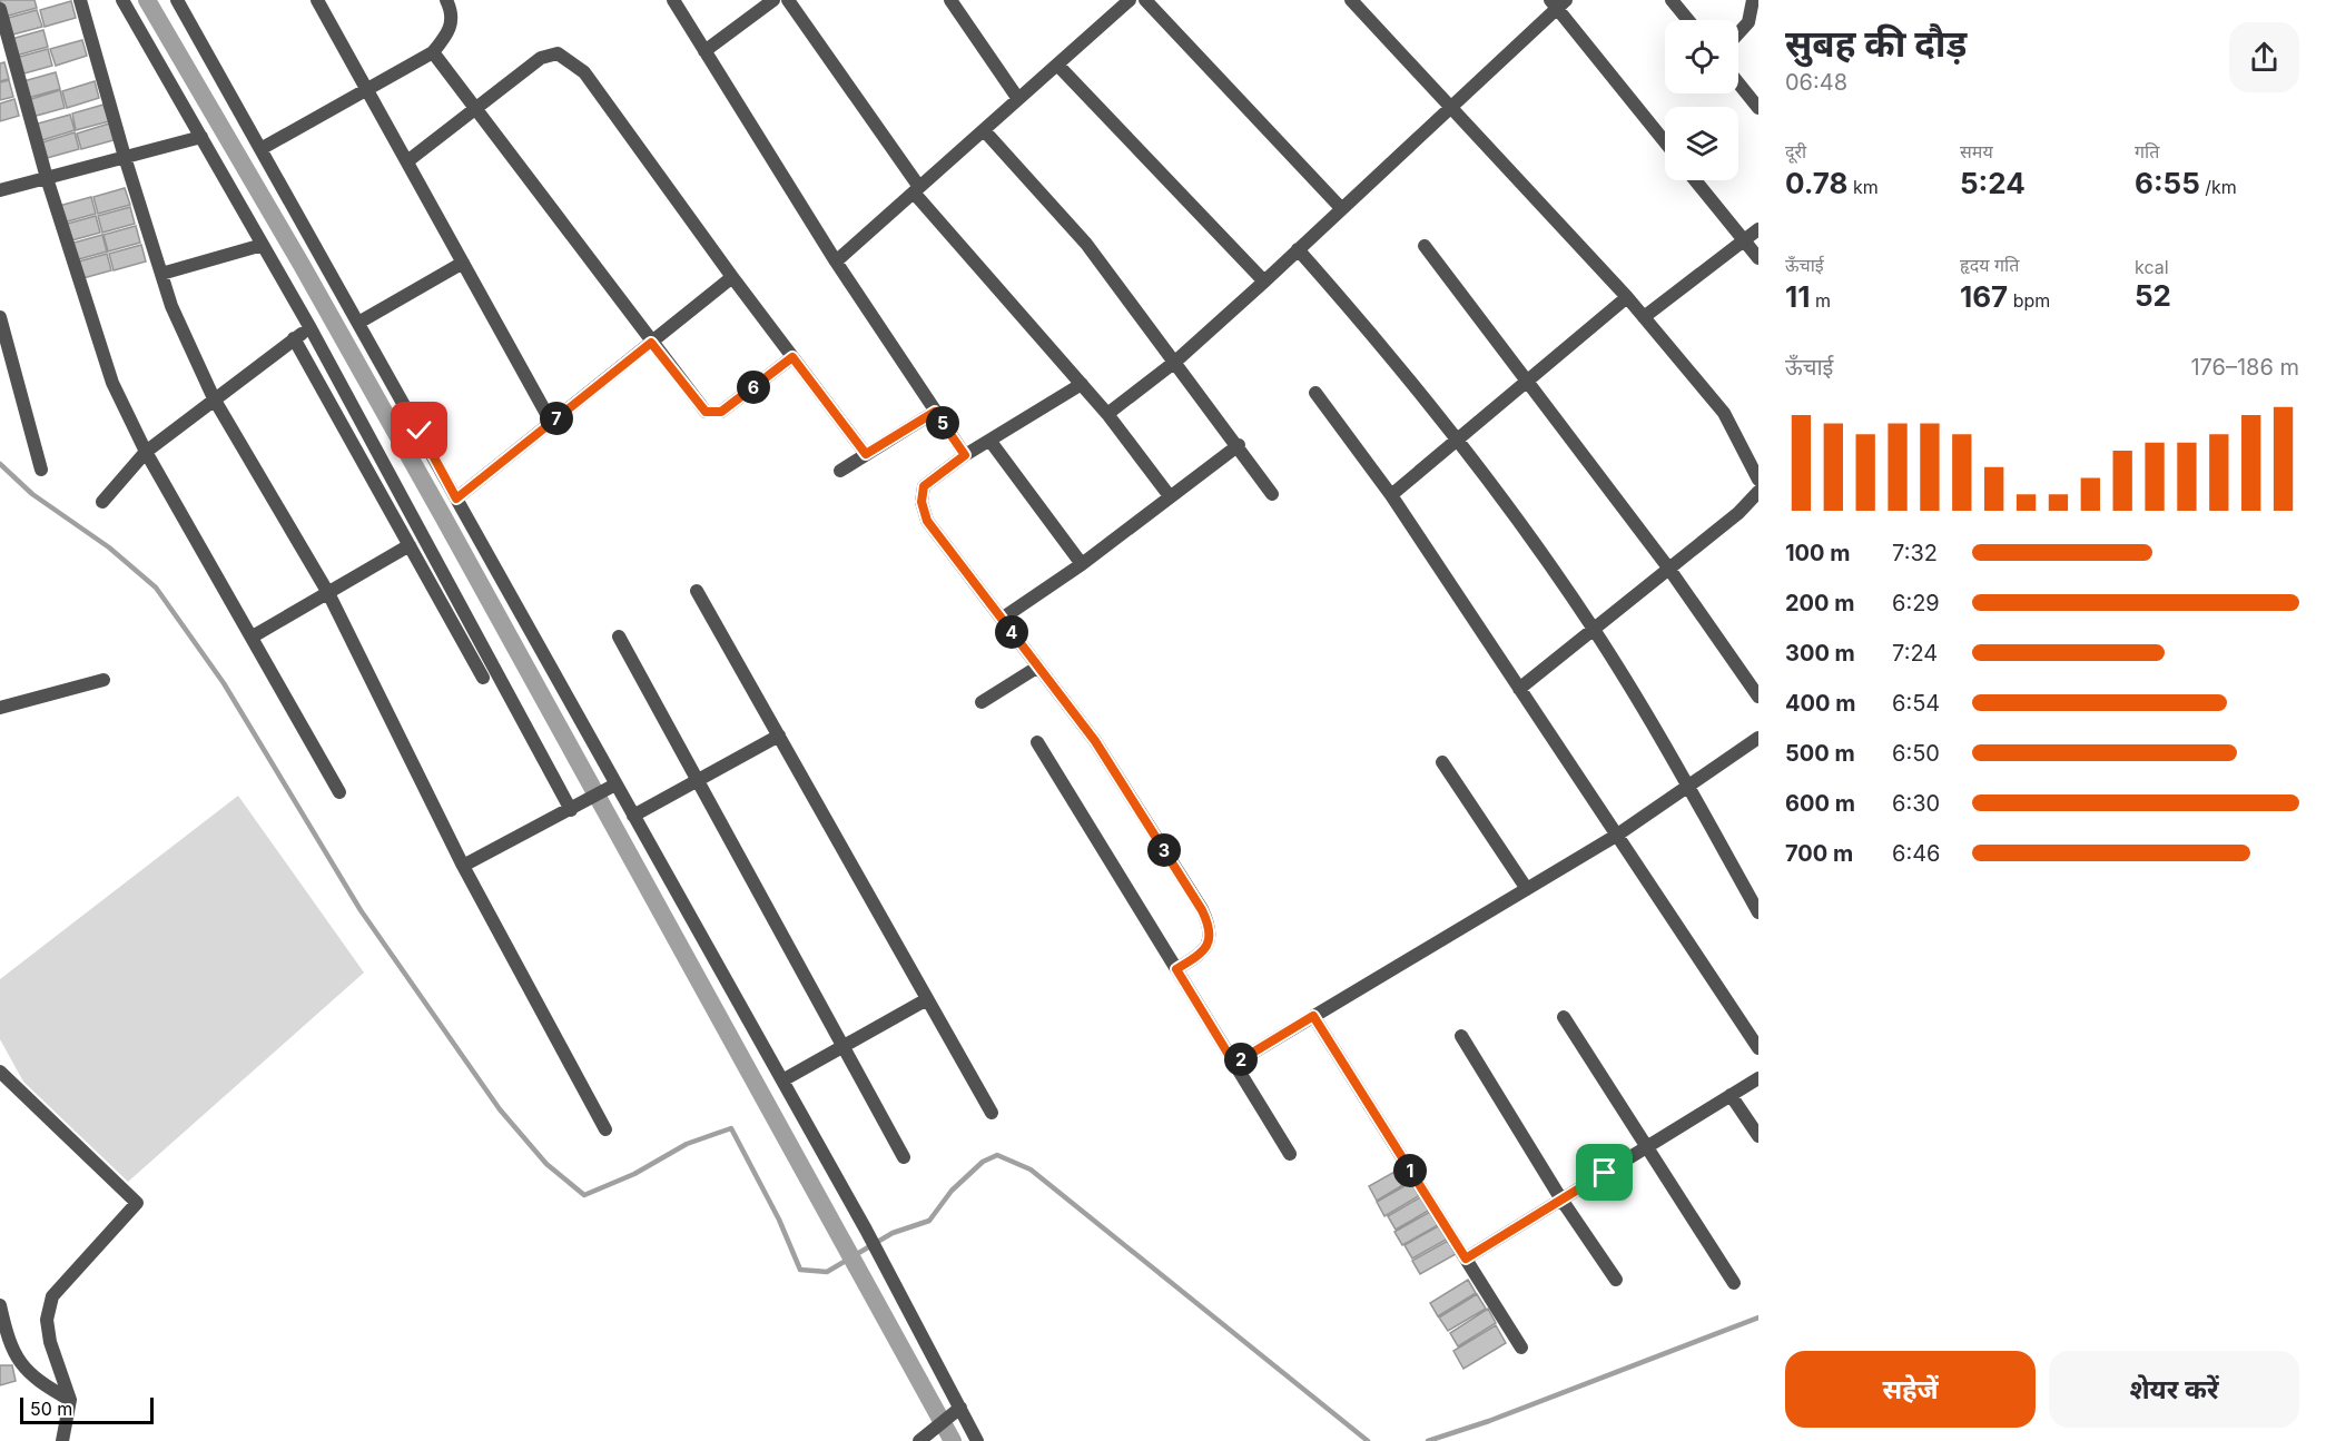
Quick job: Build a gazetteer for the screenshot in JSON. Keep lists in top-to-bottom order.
{
  "scale_bar": "50 m",
  "page": {
    "heading": ["सुबह की दौड़", "06:48"],
    "stats": [
      ["दूरी", "0.78 km"],
      ["समय", "5:24"],
      ["गति", "6:55 /km"],
      ["ऊँचाई", "11 m"],
      ["हृदय गति", "167 bpm"],
      ["kcal", "52"]
    ],
    "chart": ["ऊँचाई", "176–186 m"],
    "pins": [
      "6",
      "7",
      "5",
      "4",
      "3",
      "2",
      "1"
    ],
    "list": [
      {
        "name": "100 m",
        "note": "7:32"
      },
      {
        "name": "200 m",
        "note": "6:29"
      },
      {
        "name": "300 m",
        "note": "7:24"
      },
      {
        "name": "400 m",
        "note": "6:54"
      },
      {
        "name": "500 m",
        "note": "6:50"
      },
      {
        "name": "600 m",
        "note": "6:30"
      },
      {
        "name": "700 m",
        "note": "6:46"
      }
    ],
    "buttons": ["सहेजें", "शेयर करें"],
    "scale": "50 m"
  }
}
